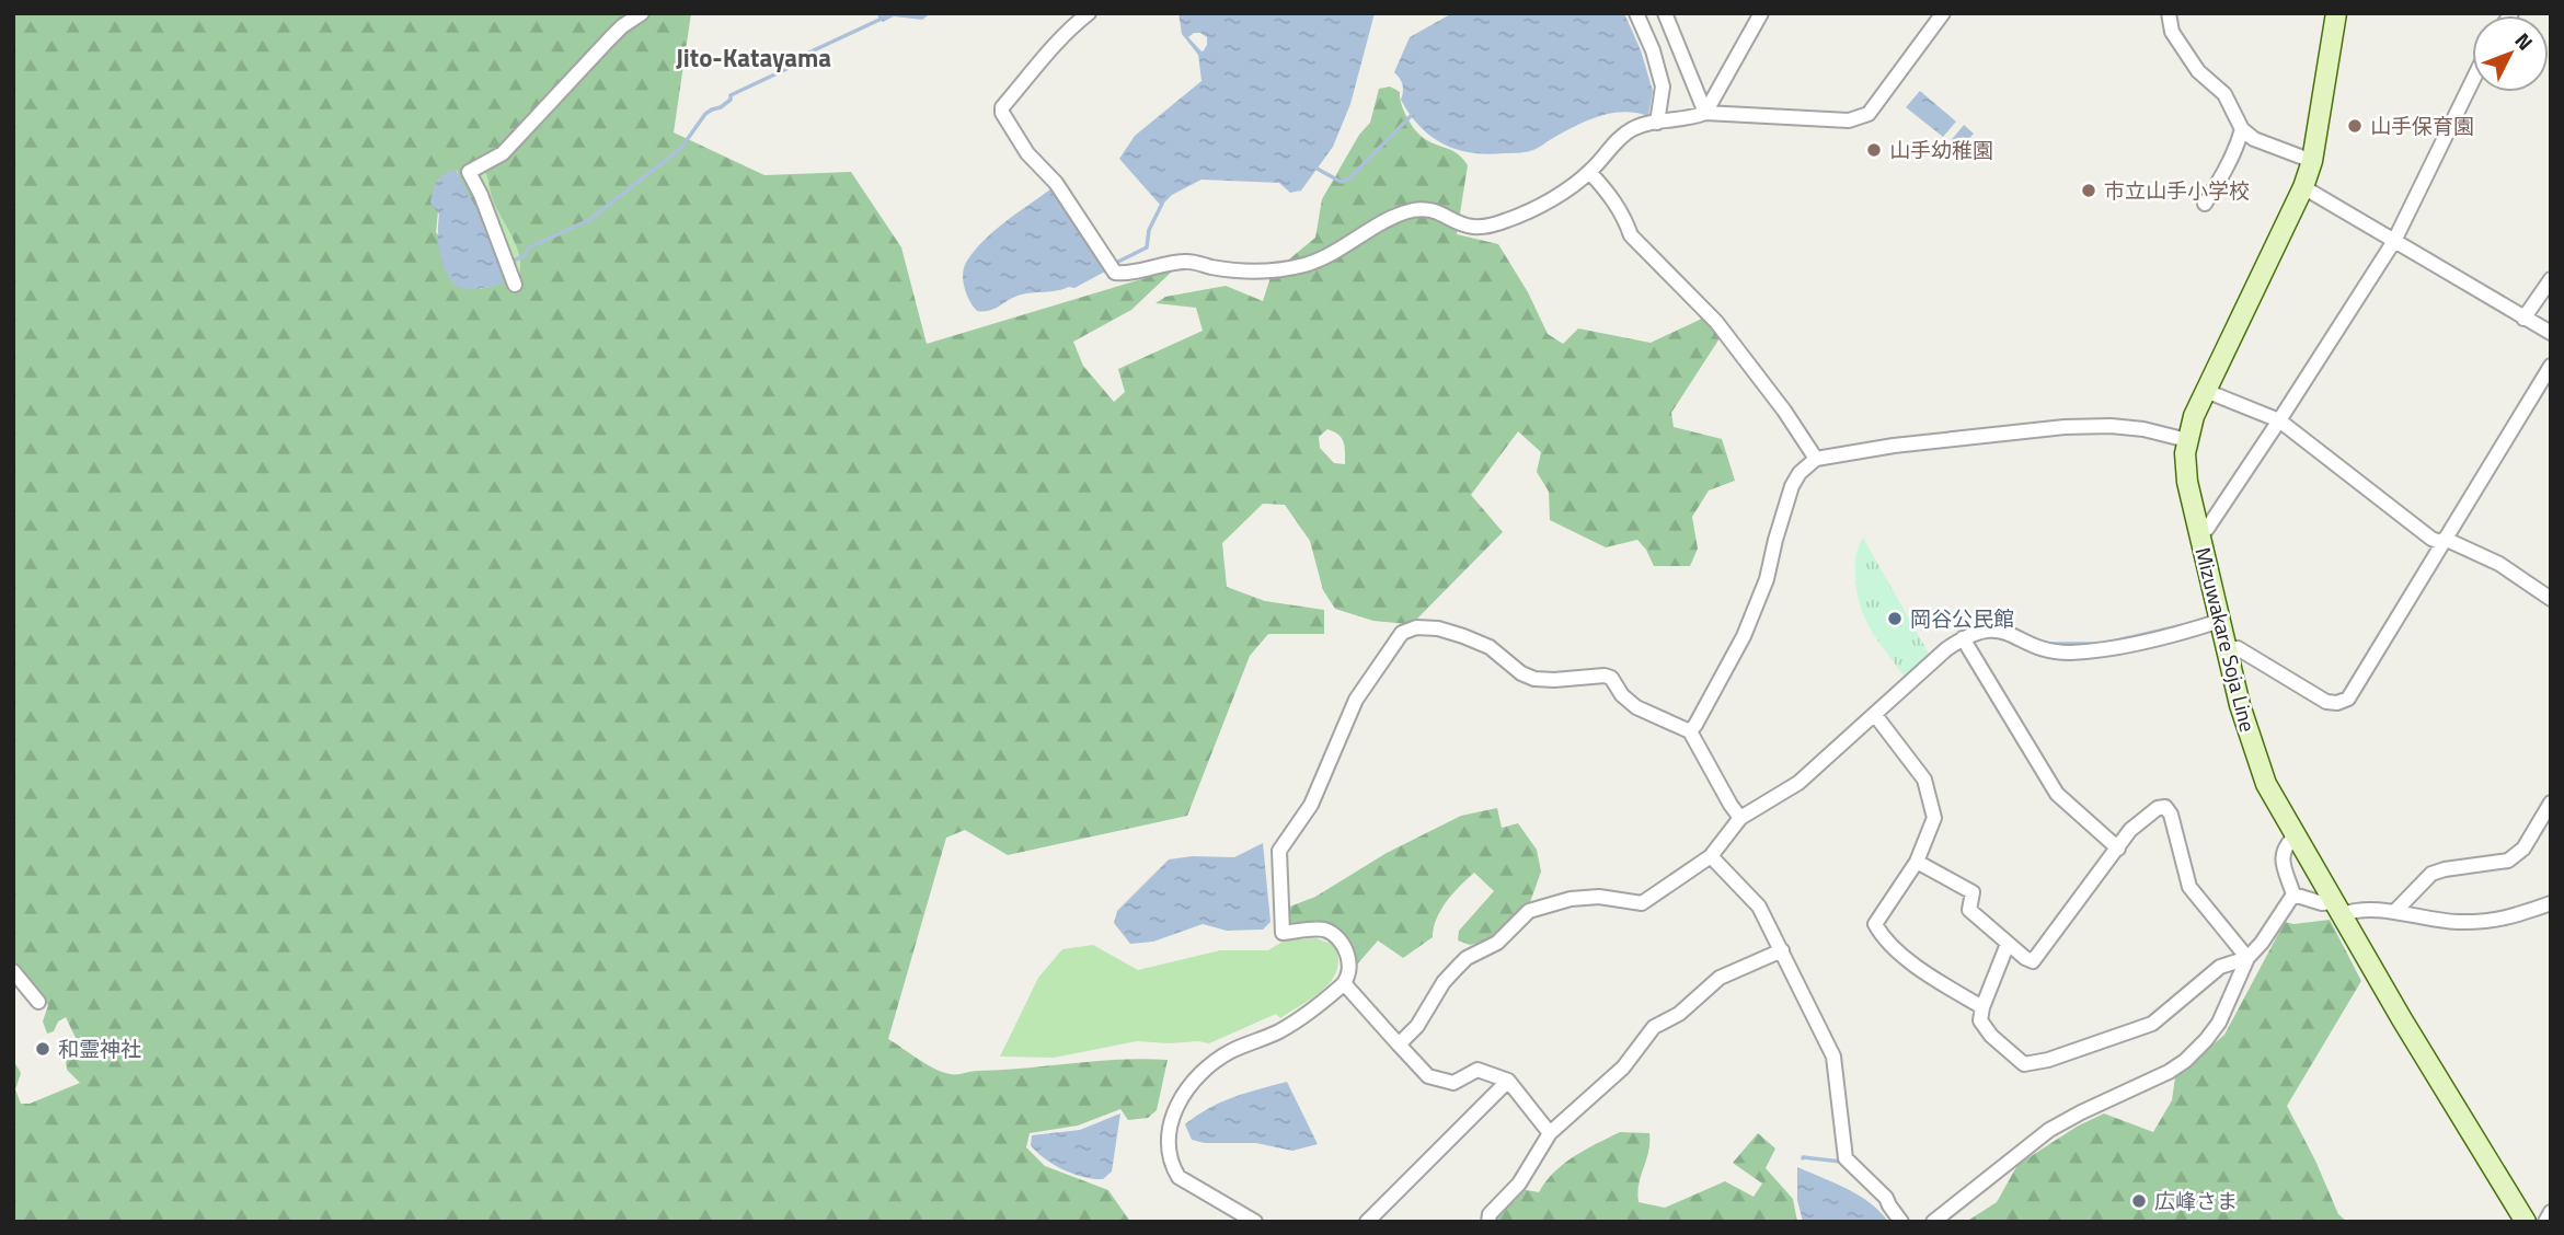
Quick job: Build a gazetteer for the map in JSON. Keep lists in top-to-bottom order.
{
  "streets": {
    "main road": ["Mizuwakare Soja Line"]
  },
  "districts": ["Jito-Katayama"],
  "places": [
    "山手保育園",
    "山手幼稚園",
    "市立山手小学校",
    "岡谷公民館",
    "和霊神社",
    "広峰さま"
  ],
  "north": "top right"
}
